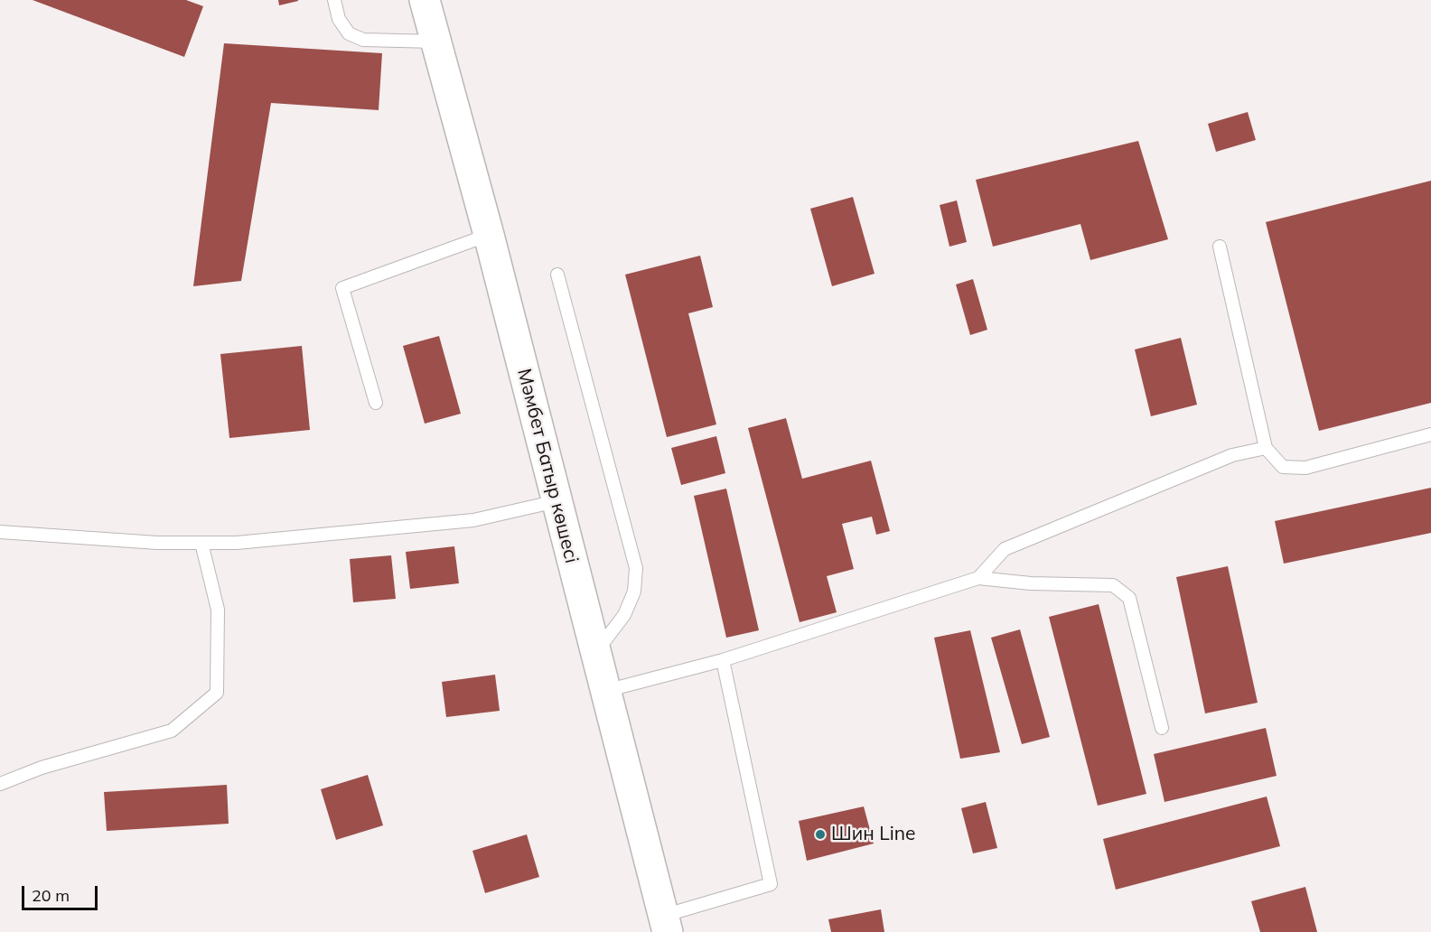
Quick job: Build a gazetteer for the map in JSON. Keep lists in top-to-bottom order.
{
  "streets": {
    "main road": ["Мәмбет Батыр көшесі"]
  },
  "places": ["Шин Line"],
  "scale_bar": "20 m"
}
